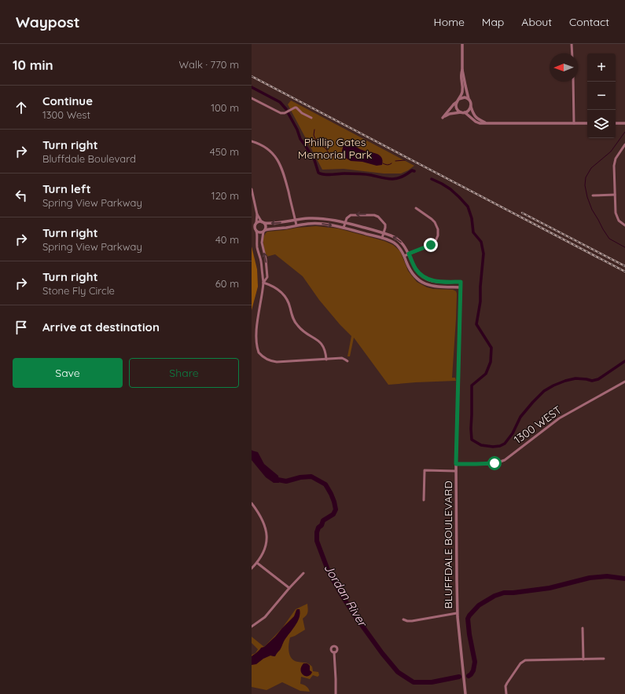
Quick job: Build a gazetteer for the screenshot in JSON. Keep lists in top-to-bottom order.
{
  "streets": {
    "street": ["1300 WEST", "BLUFFDALE BOULEVARD"]
  },
  "crossings": [
    ["1300 WEST", "BLUFFDALE BOULEVARD"]
  ],
  "water": ["Jordan River"],
  "parks": ["Phillip Gates Memorial Park"],
  "north": "left",
  "page": {
    "header": "Waypost",
    "nav": [
      "Home",
      "Map",
      "About",
      "Contact"
    ],
    "heading": ["10 min", "Walk · 770 m"],
    "map_buttons": ["+", "−"],
    "list": [
      ["Continue", "1300 West", "100 m"],
      ["Turn right", "Bluffdale Boulevard", "450 m"],
      ["Turn left", "Spring View Parkway", "120 m"],
      ["Turn right", "Spring View Parkway", "40 m"],
      ["Turn right", "Stone Fly Circle", "60 m"],
      "Arrive at destination"
    ],
    "buttons": ["Save", "Share"]
  }
}
